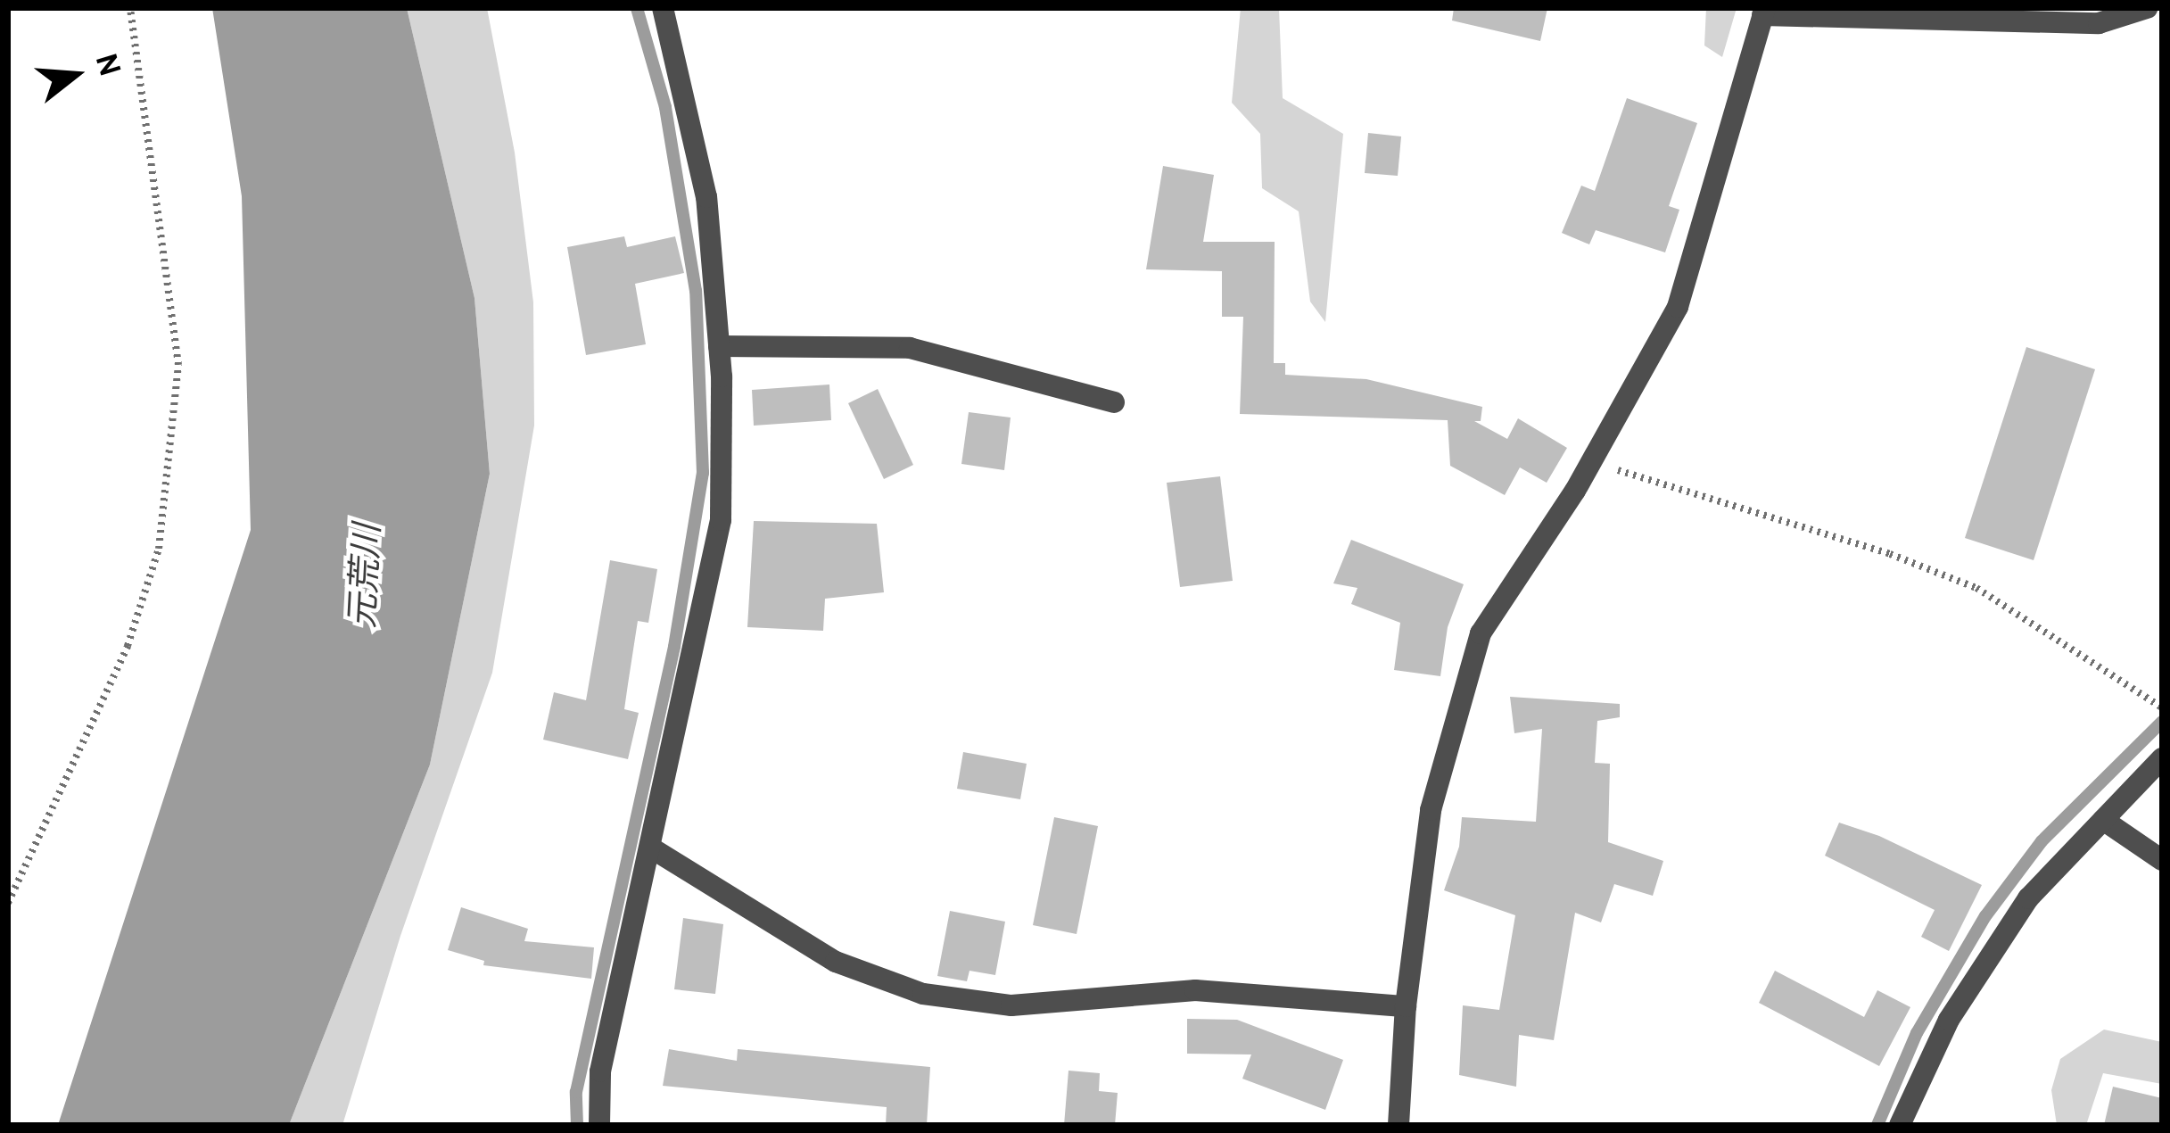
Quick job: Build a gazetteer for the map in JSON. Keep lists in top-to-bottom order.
{
  "water": ["元荒川"],
  "north": "right"
}
